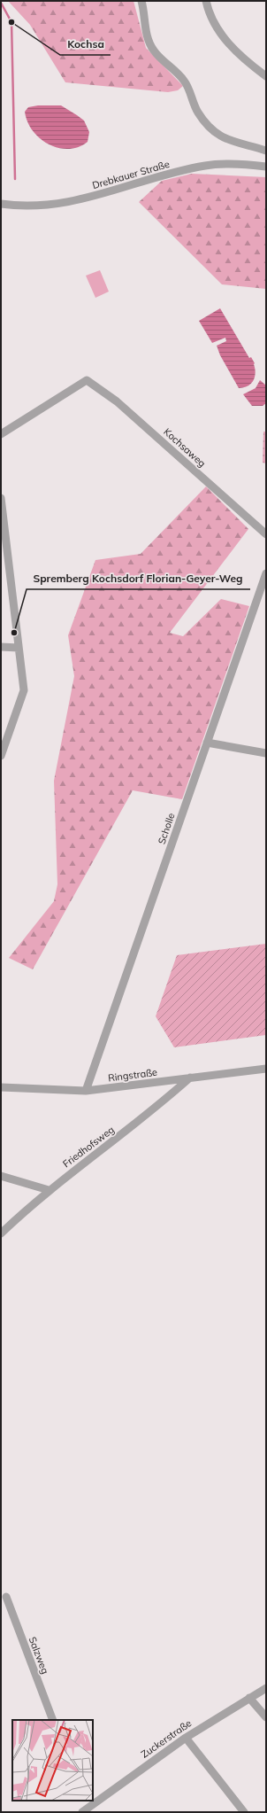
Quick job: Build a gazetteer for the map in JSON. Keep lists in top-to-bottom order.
{
  "streets": {
    "street": [
      "Drebkauer Straße",
      "Kochsaweg",
      "Scholle",
      "Ringstraße",
      "Friedhofsweg",
      "Salzweg",
      "Zuckerstraße"
    ]
  },
  "crossings": [
    ["Scholle", "Ringstraße"],
    ["Ringstraße", "Friedhofsweg"]
  ],
  "places": ["Kochsa", "Spremberg Kochsdorf Florian-Geyer-Weg"]
}
